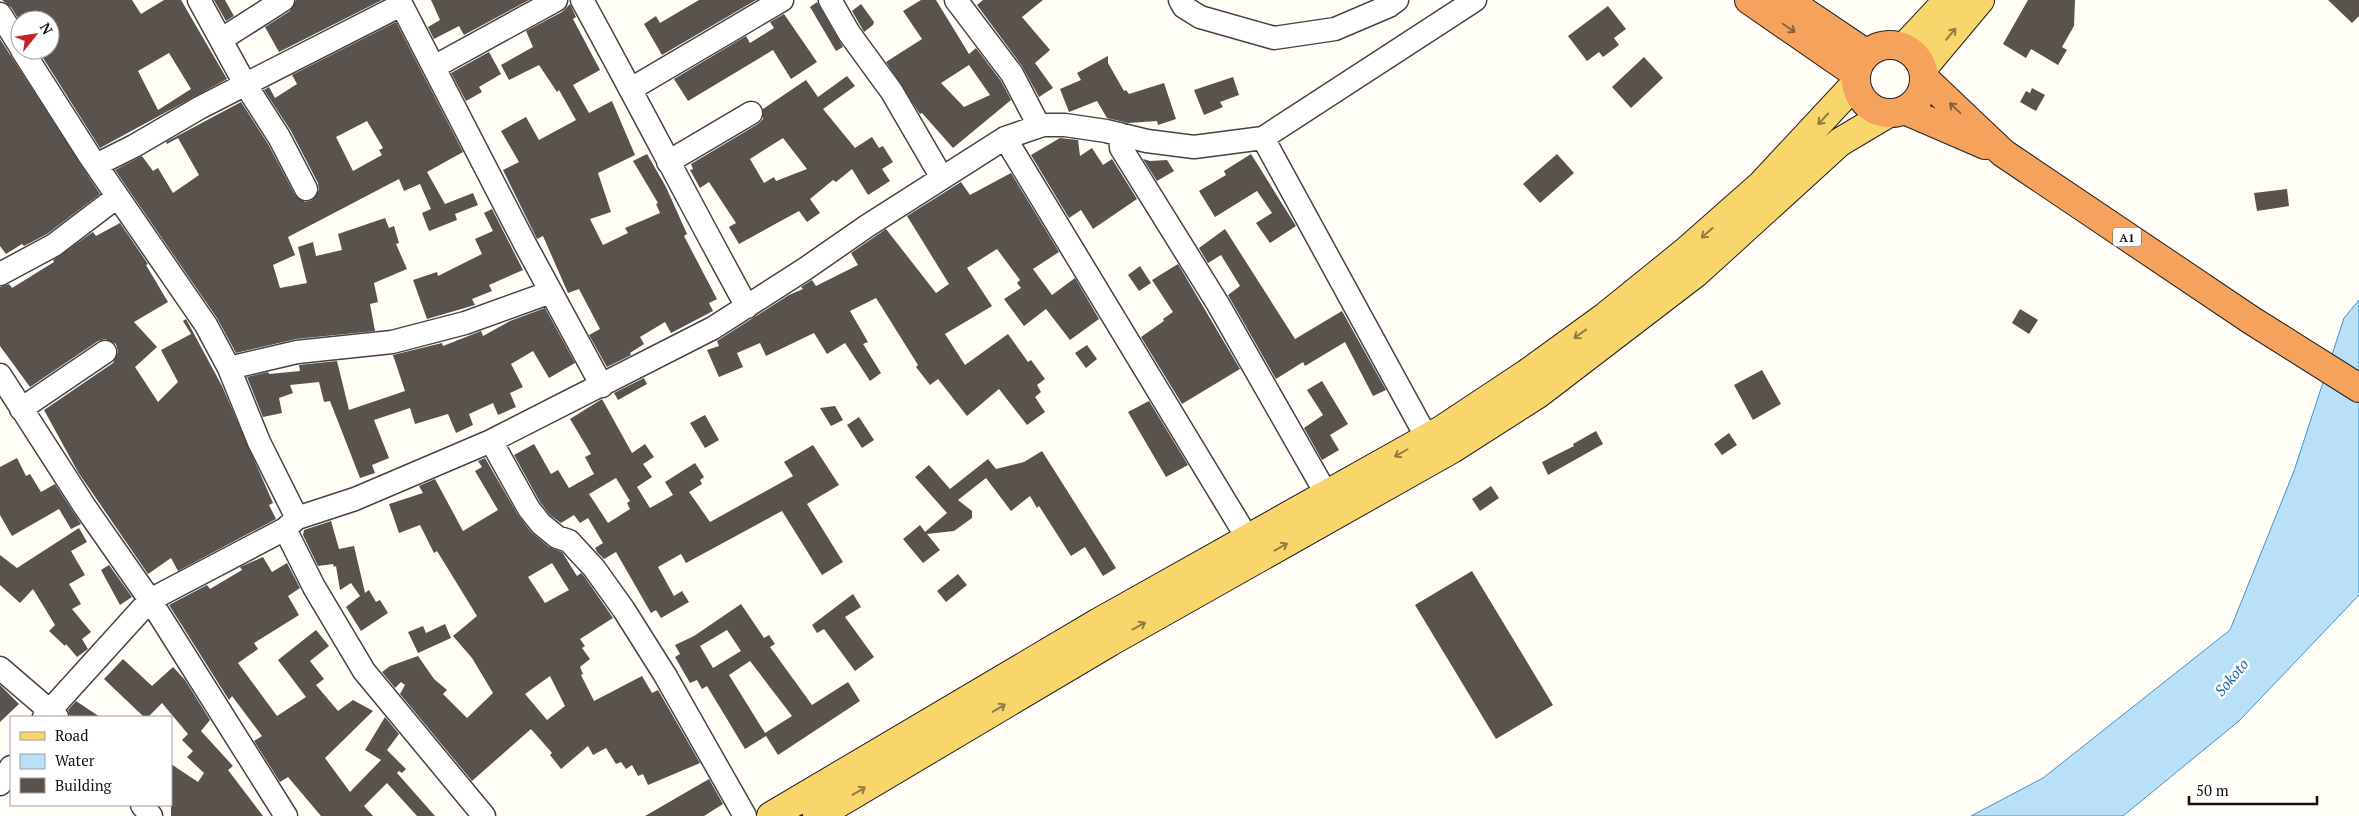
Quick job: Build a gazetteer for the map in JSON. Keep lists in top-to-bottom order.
{
  "streets": {
    "highway": ["A1"]
  },
  "water": ["Sokoto"],
  "legend": ["Road", "Water", "Building"],
  "scale_bar": "50 m",
  "north": "top right"
}
